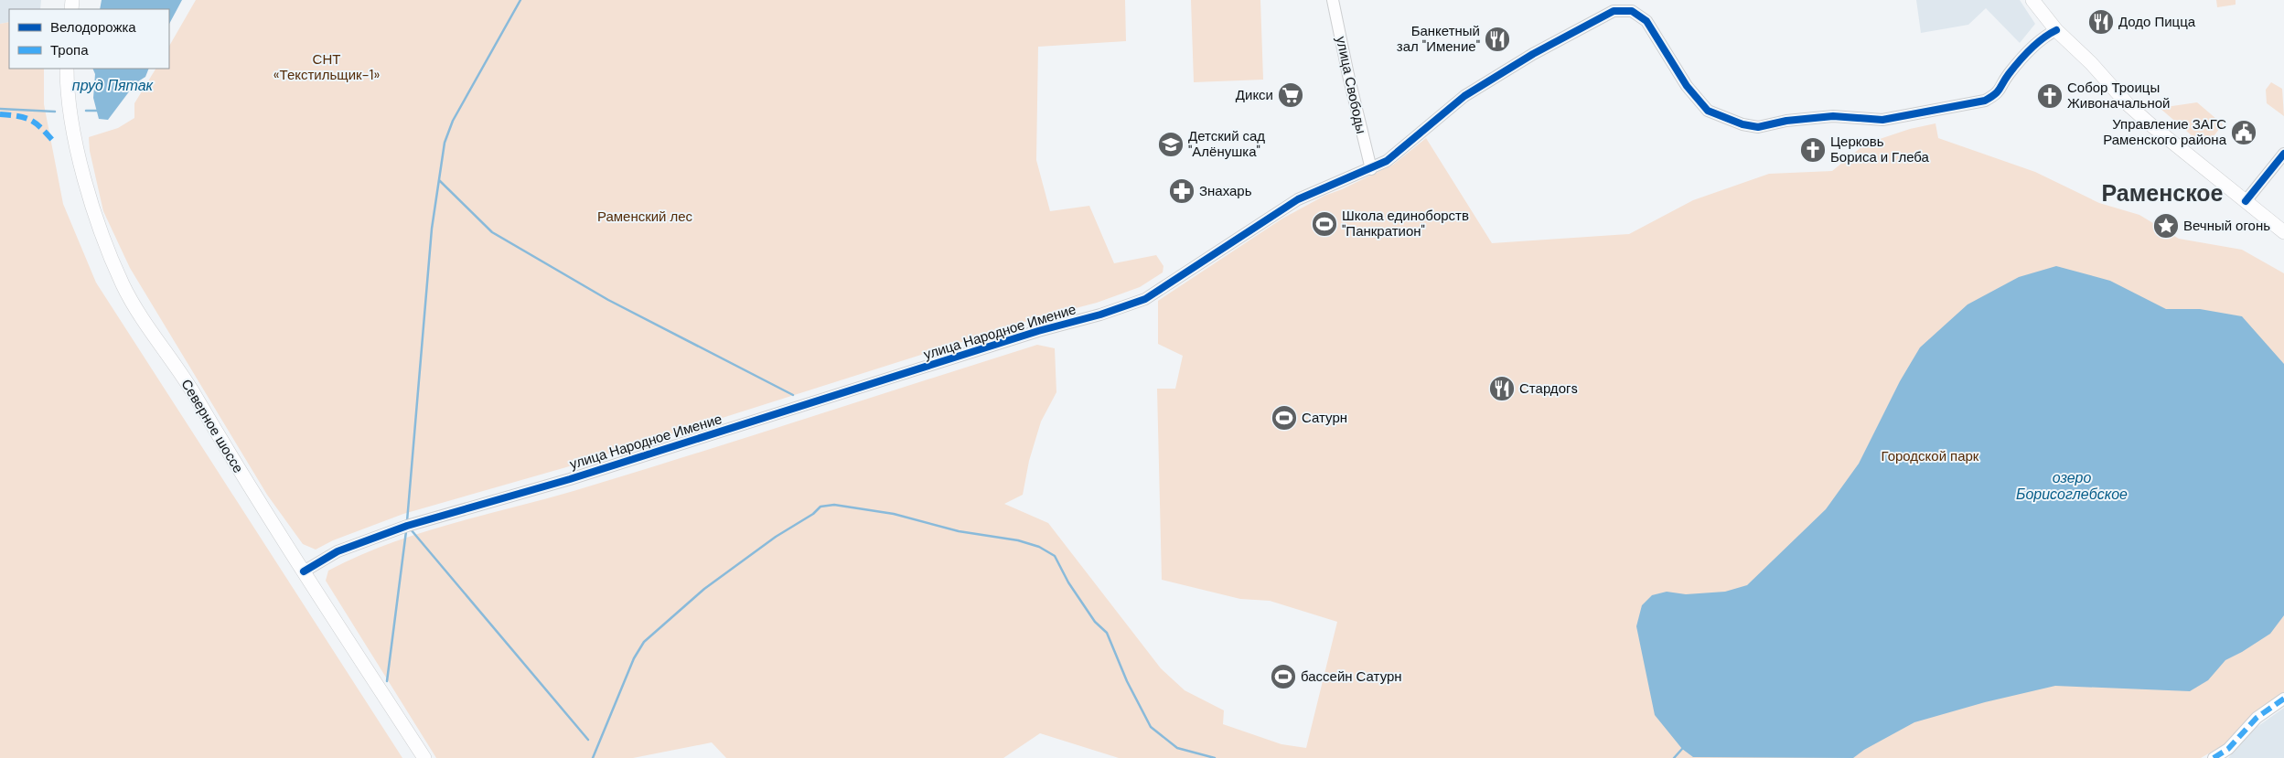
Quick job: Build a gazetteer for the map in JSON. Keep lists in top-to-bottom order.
{
  "streets": {
    "main road": ["Северное шоссе"],
    "street": ["улица Свободы", "улица Народное Имение"]
  },
  "crossings": [
    ["улица Свободы", "улица Народное Имение"],
    ["улица Народное Имение", "Северное шоссе"]
  ],
  "districts": ["Раменское"],
  "water": ["пруд Пятак", "озеро Борисоглебское"],
  "parks": ["СНТ «Текстильщик-1»", "Раменский лес", "Городской парк"],
  "places": {
    "restaurant": ["Додо Пицца", "Банкетный зал \"Имение\"", "Стардогs"],
    "supermarket": ["Дикси"],
    "church": ["Собор Троицы Живоначальной", "Церковь Бориса и Глеба"],
    "public building": ["Управление ЗАГС Раменского района"],
    "school or university": ["Детский сад \"Алёнушка\""],
    "pharmacy": ["Знахарь"],
    "sports": ["Школа единоборств \"Панкратион\"", "Сатурн", "бассейн Сатурн"],
    "place": ["Вечный огонь"]
  },
  "legend": ["Велодорожка", "Тропа"]
}
